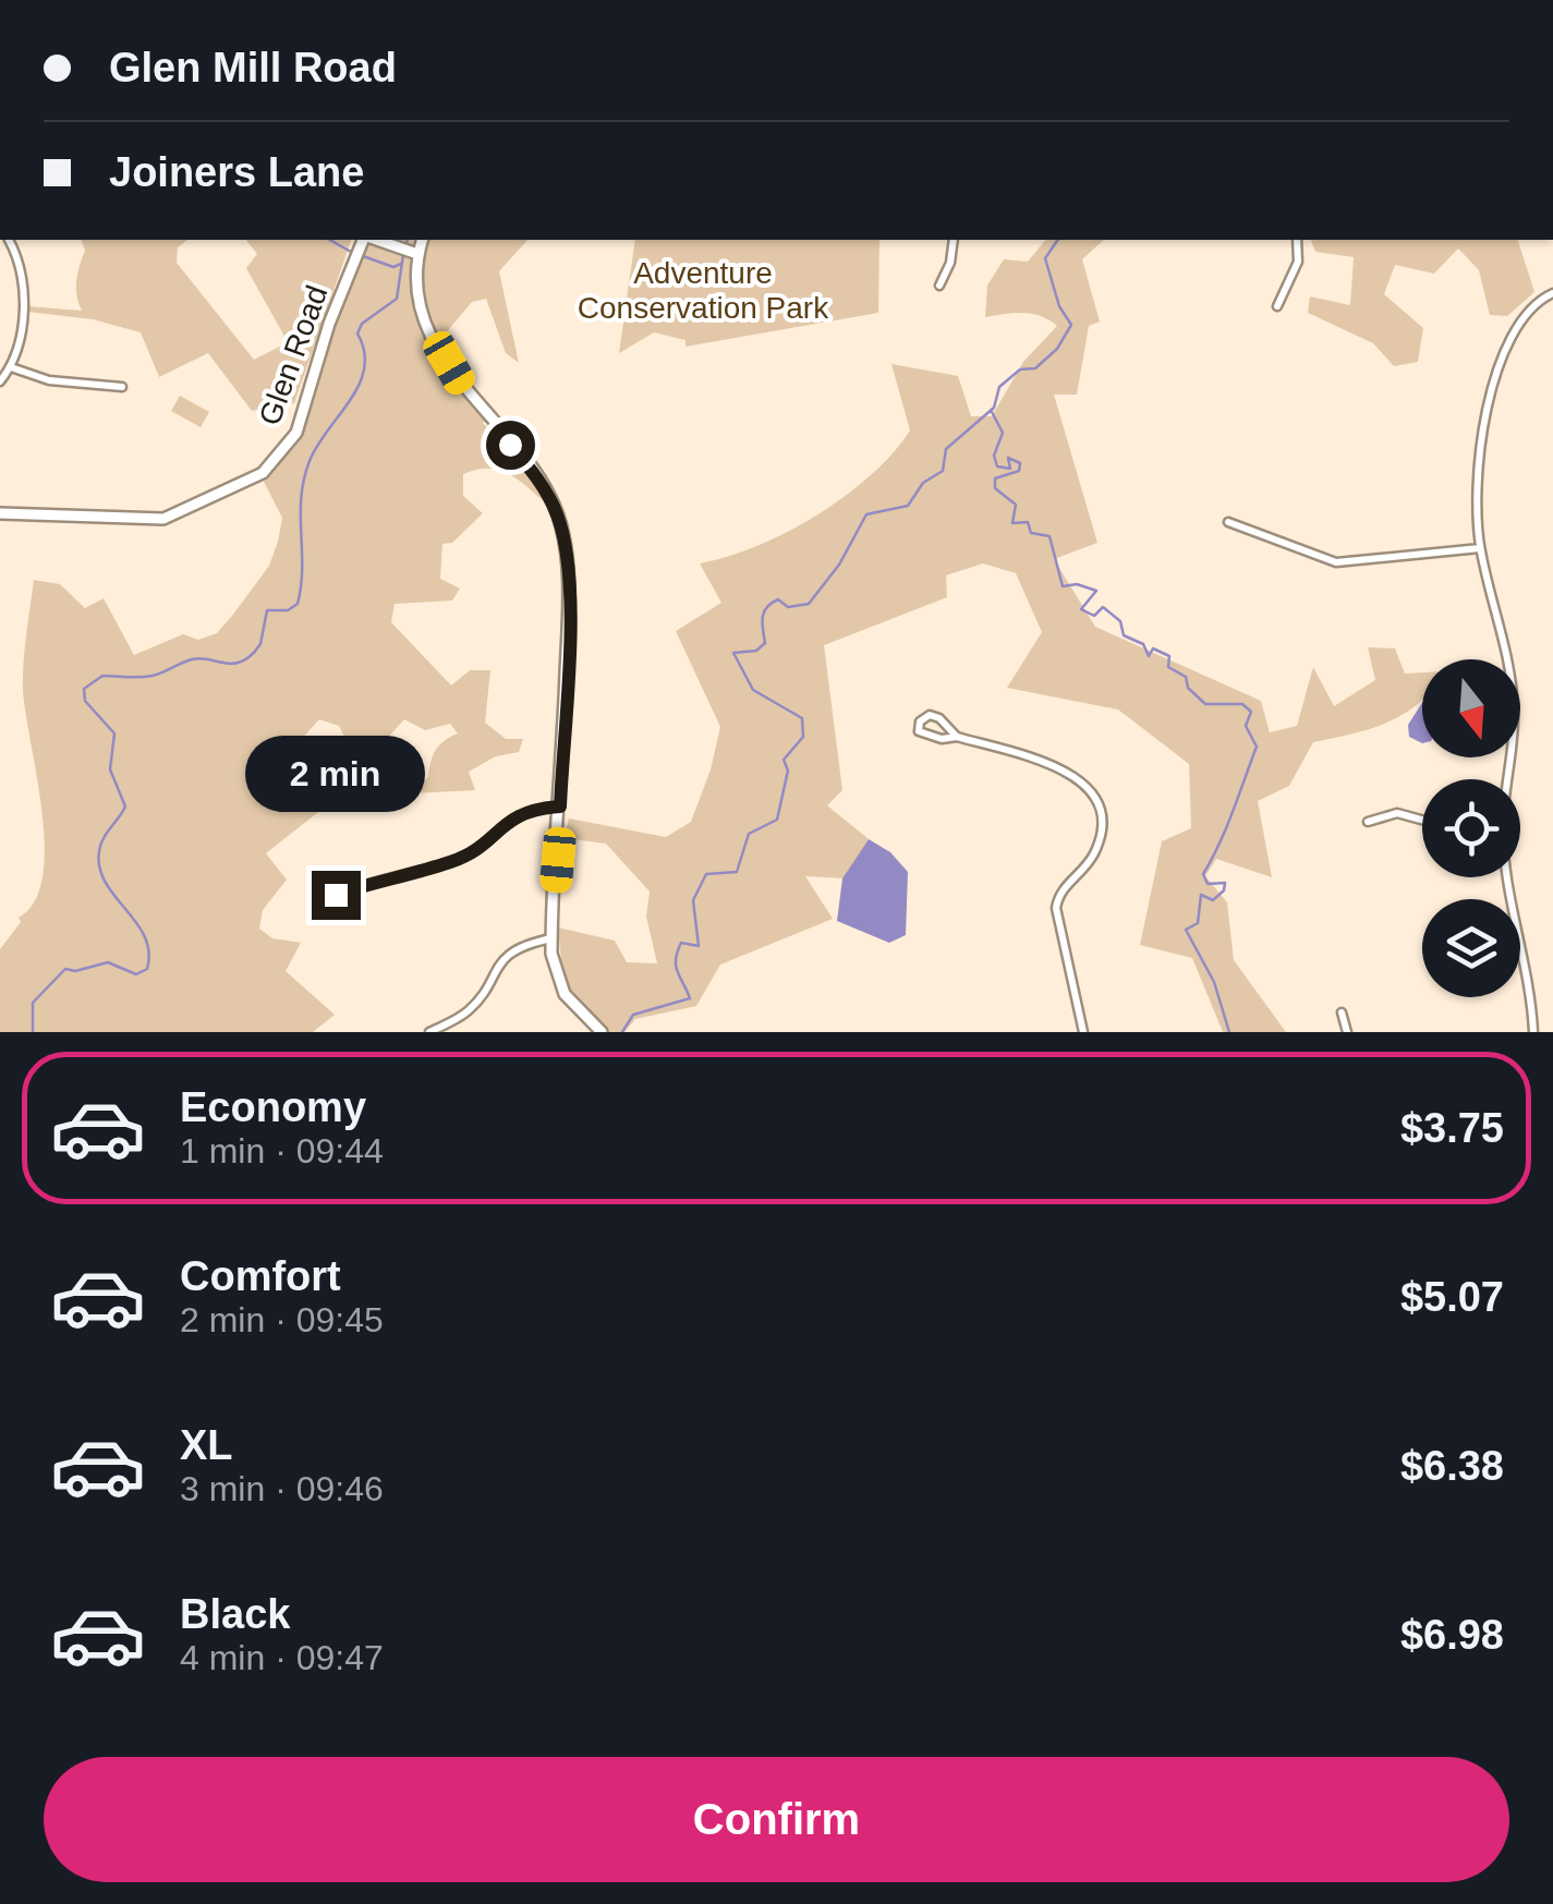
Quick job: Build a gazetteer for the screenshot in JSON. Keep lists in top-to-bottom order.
{
  "streets": {
    "main road": ["Glen Road"]
  },
  "parks": ["Adventure Conservation Park"],
  "north": "bottom",
  "page": {
    "banner": ["Glen Mill Road", "Joiners Lane"],
    "bubble": "2 min",
    "list": [
      {
        "name": "Economy",
        "note": "1 min · 09:44",
        "value": "$3.75"
      },
      {
        "name": "Comfort",
        "note": "2 min · 09:45",
        "value": "$5.07"
      },
      {
        "name": "XL",
        "note": "3 min · 09:46",
        "value": "$6.38"
      },
      {
        "name": "Black",
        "note": "4 min · 09:47",
        "value": "$6.98"
      }
    ],
    "buttons": "Confirm"
  }
}
